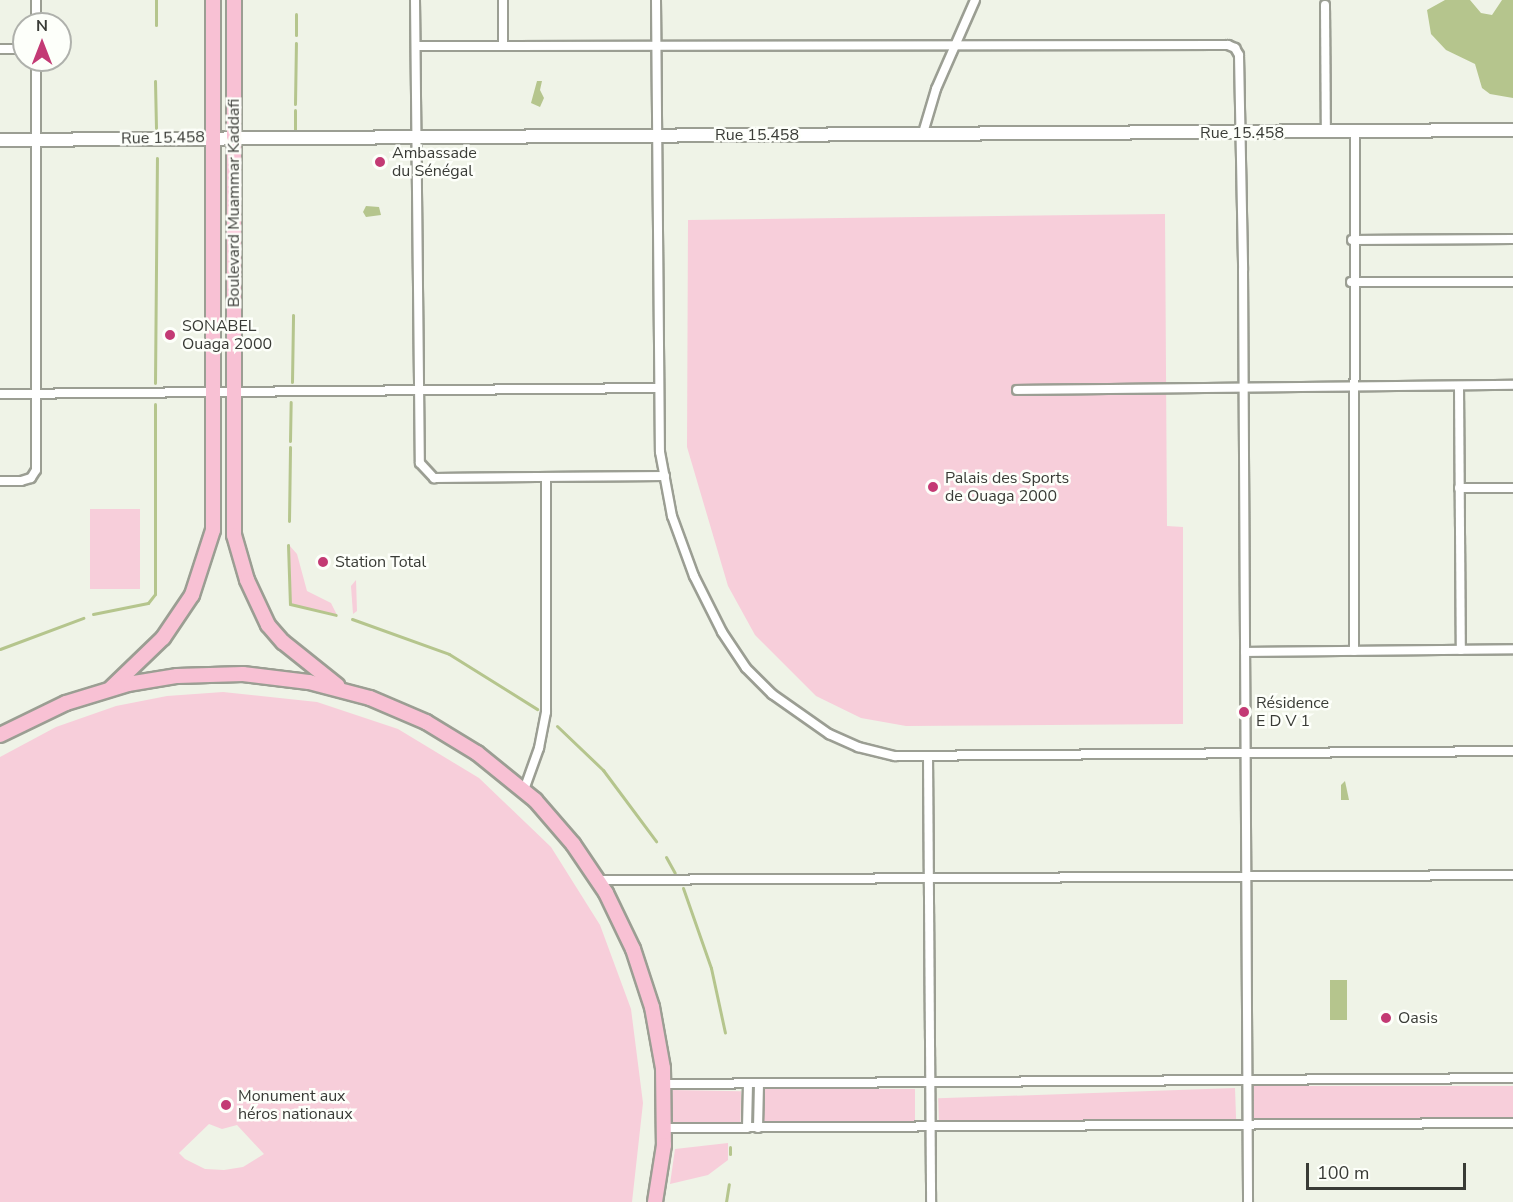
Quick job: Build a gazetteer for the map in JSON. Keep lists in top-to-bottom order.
{
  "streets": {
    "main road": ["Rue 15.458", "Boulevard Muammar Kaddafi"]
  },
  "crossings": [
    ["Rue 15.458", "Boulevard Muammar Kaddafi"]
  ],
  "places": [
    "Ambassade du Sénégal",
    "SONABEL Ouaga 2000",
    "Palais des Sports de Ouaga 2000",
    "Station Total",
    "Résidence E D V 1",
    "Oasis",
    "Monument aux héros nationaux"
  ],
  "scale_bar": "100 m",
  "north": "top"
}
